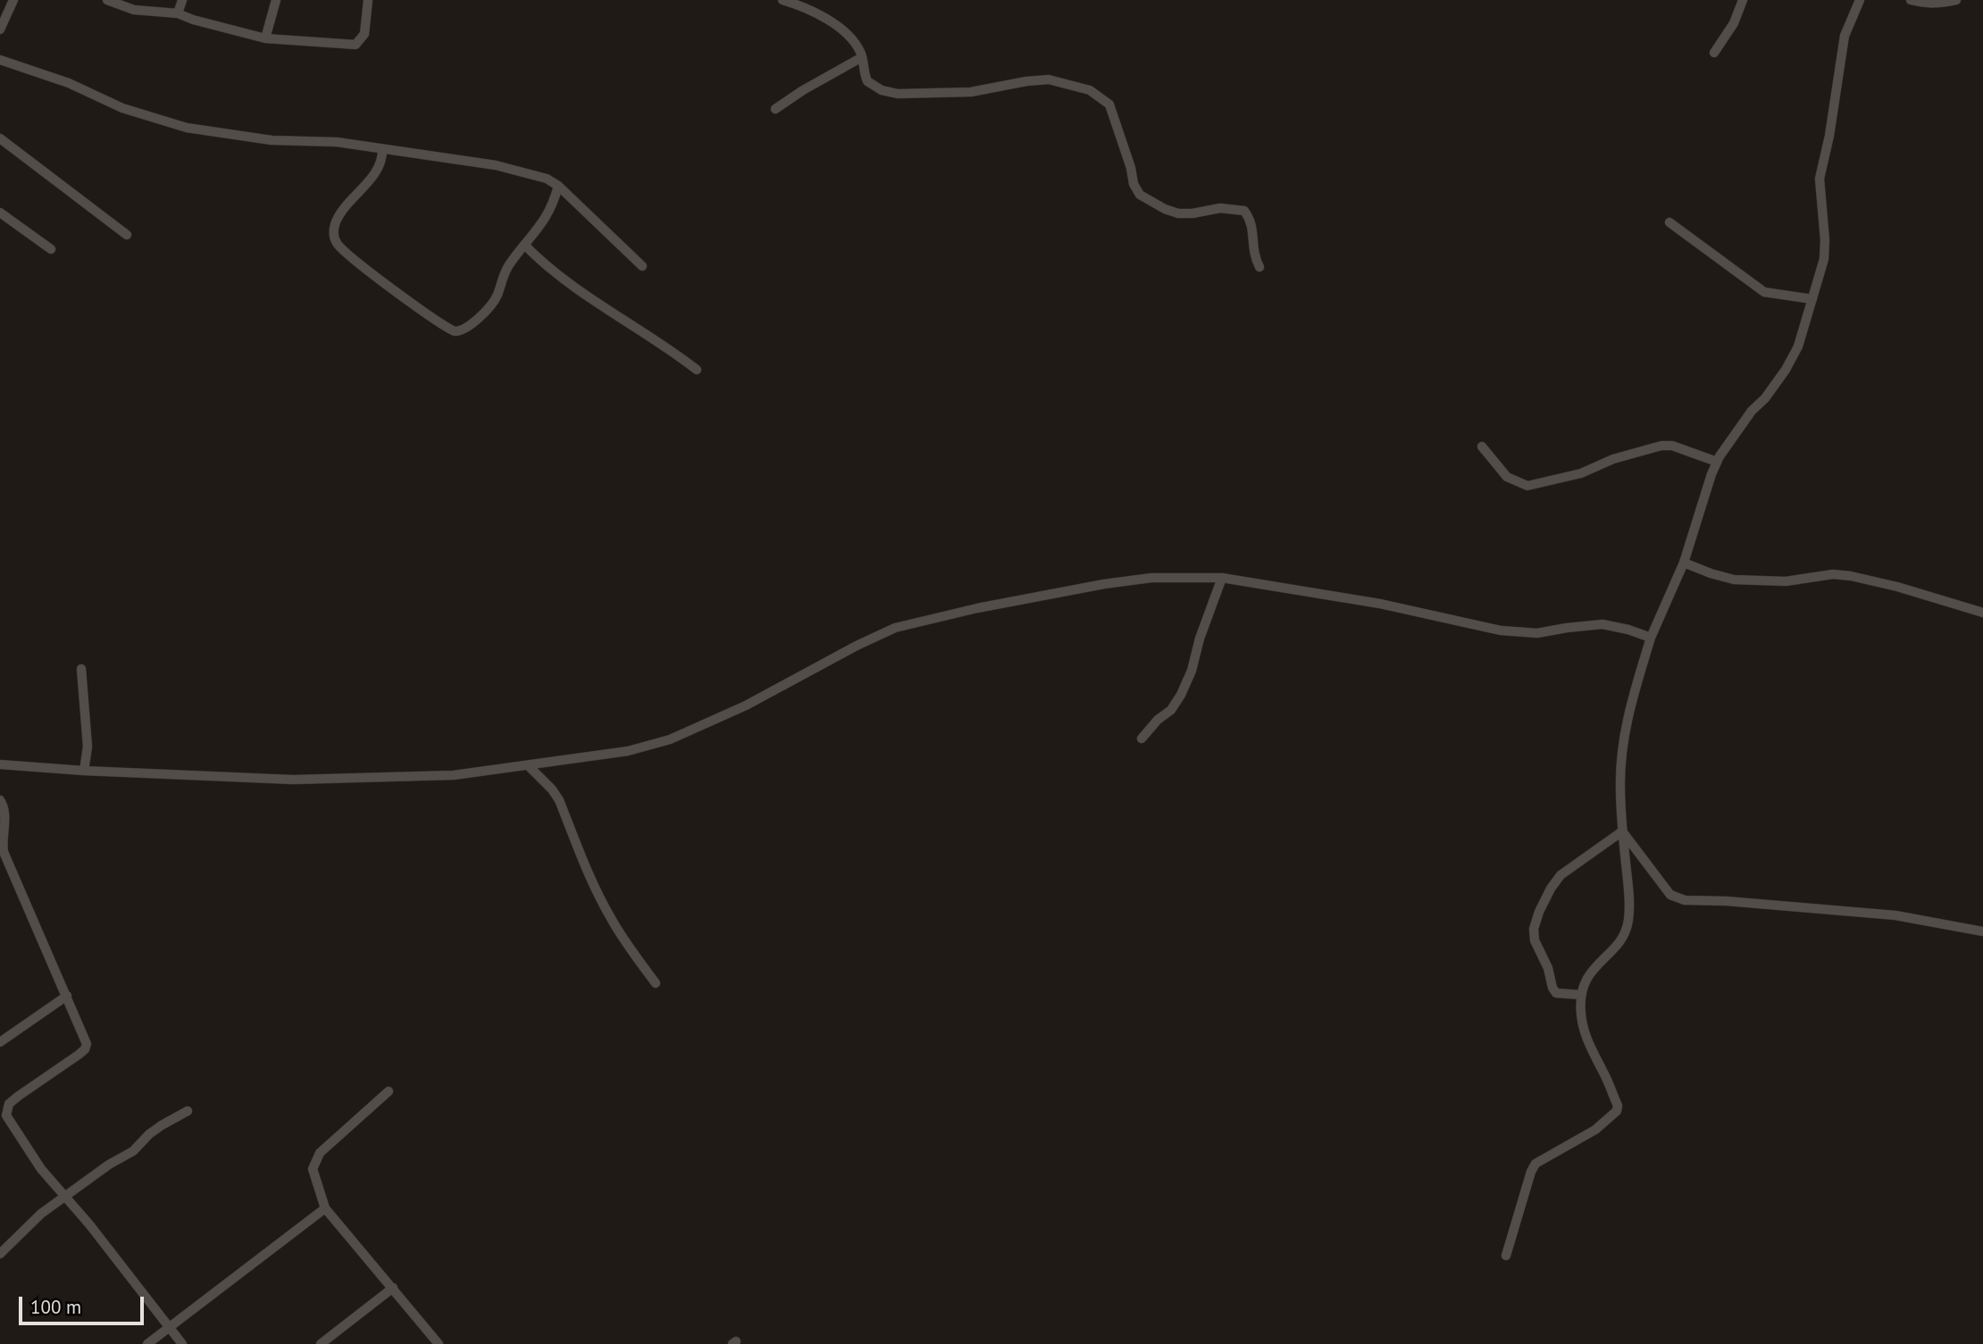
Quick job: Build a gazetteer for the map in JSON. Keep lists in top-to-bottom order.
{
  "scale_bar": "100 m"
}
